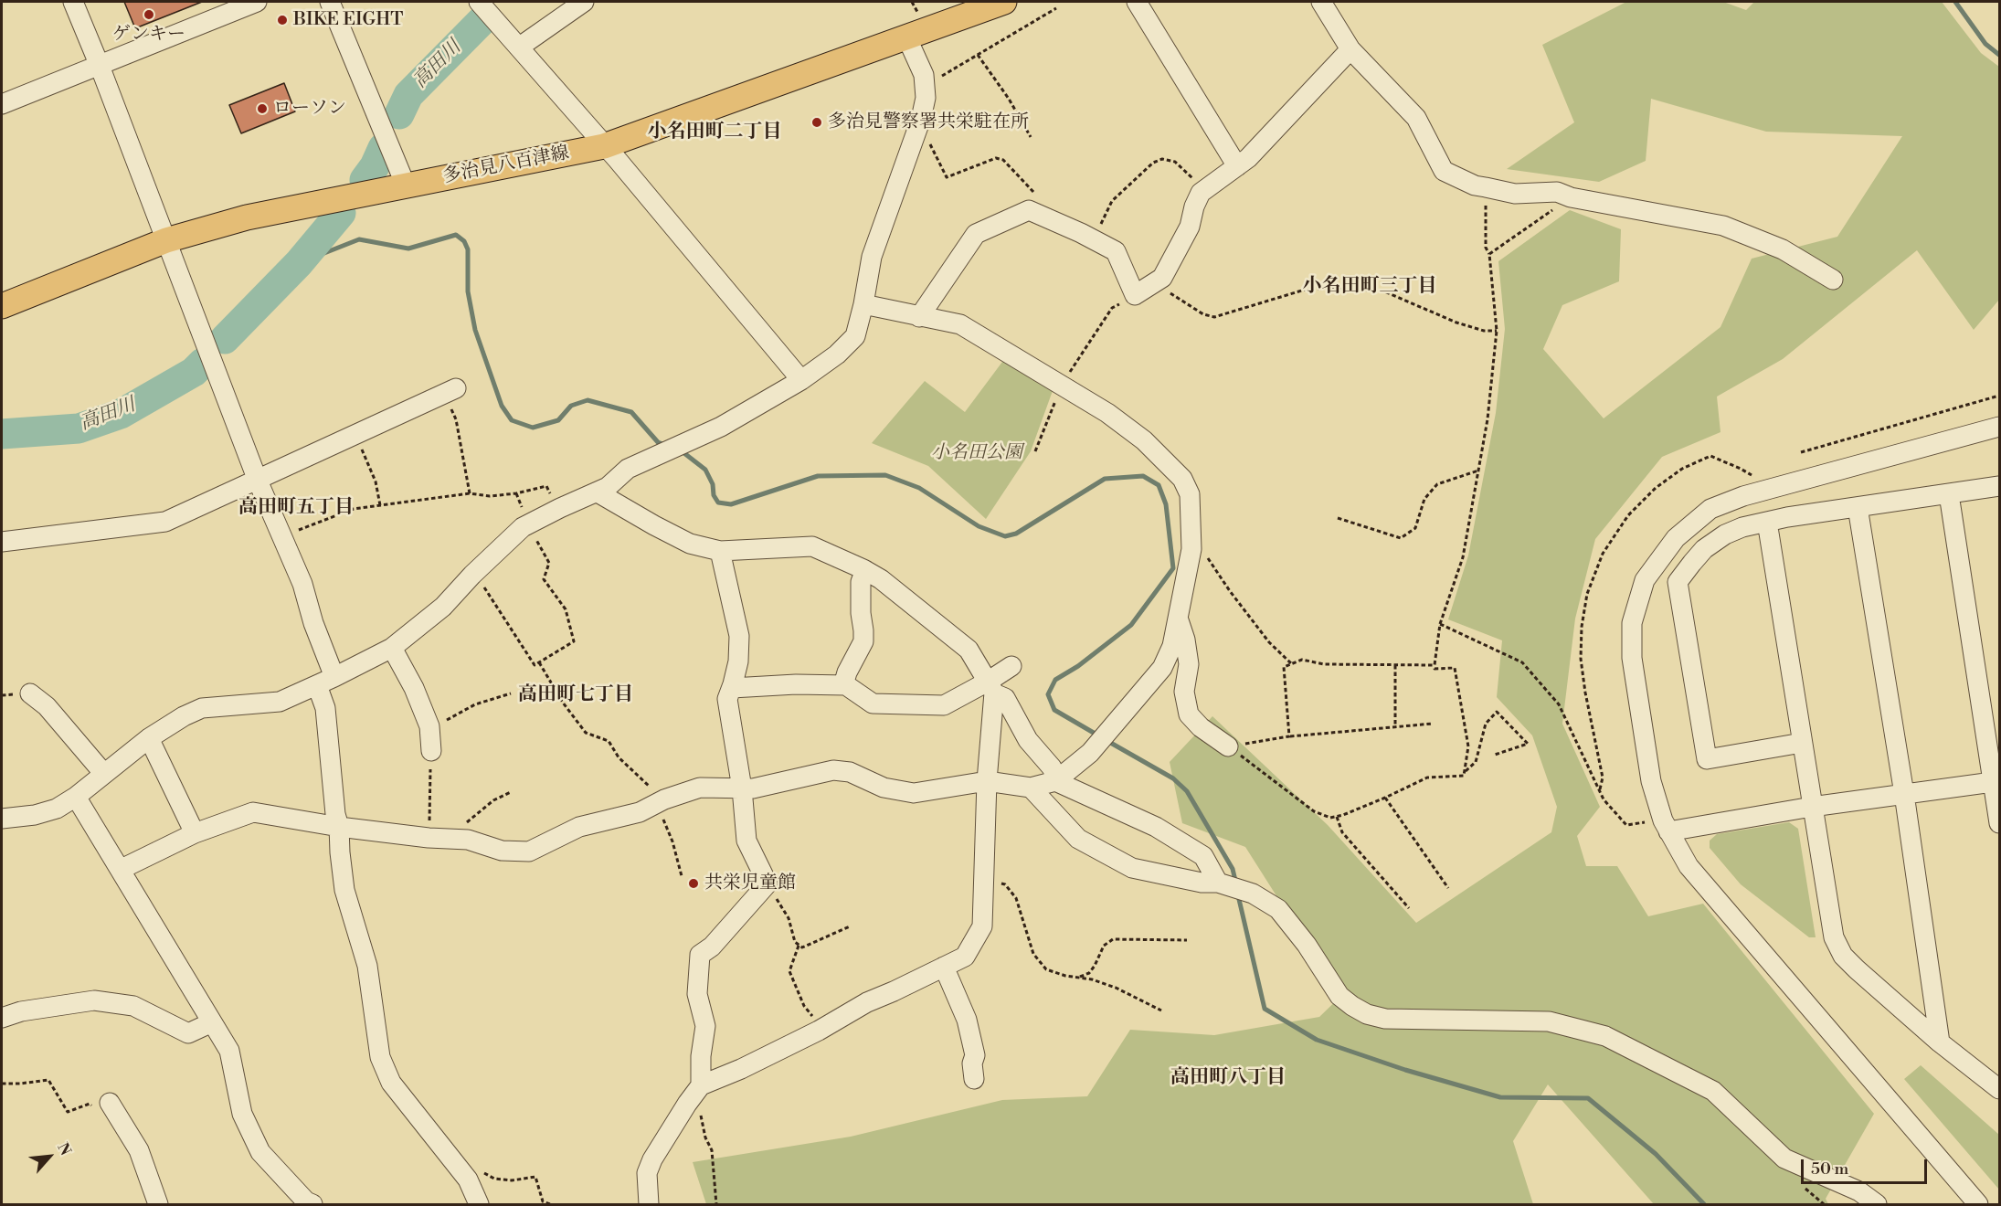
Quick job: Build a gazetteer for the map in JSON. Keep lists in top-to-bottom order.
{
  "streets": {
    "main road": ["多治見八百津線"]
  },
  "districts": [
    "小名田町二丁目",
    "小名田町三丁目",
    "高田町五丁目",
    "高田町七丁目",
    "高田町八丁目"
  ],
  "water": ["高田川"],
  "parks": ["小名田公園"],
  "places": [
    "ゲンキー",
    "BIKE EIGHT",
    "ローソン",
    "多治見警察署共栄駐在所",
    "共栄児童館"
  ],
  "scale_bar": "50 m",
  "north": "top right"
}
